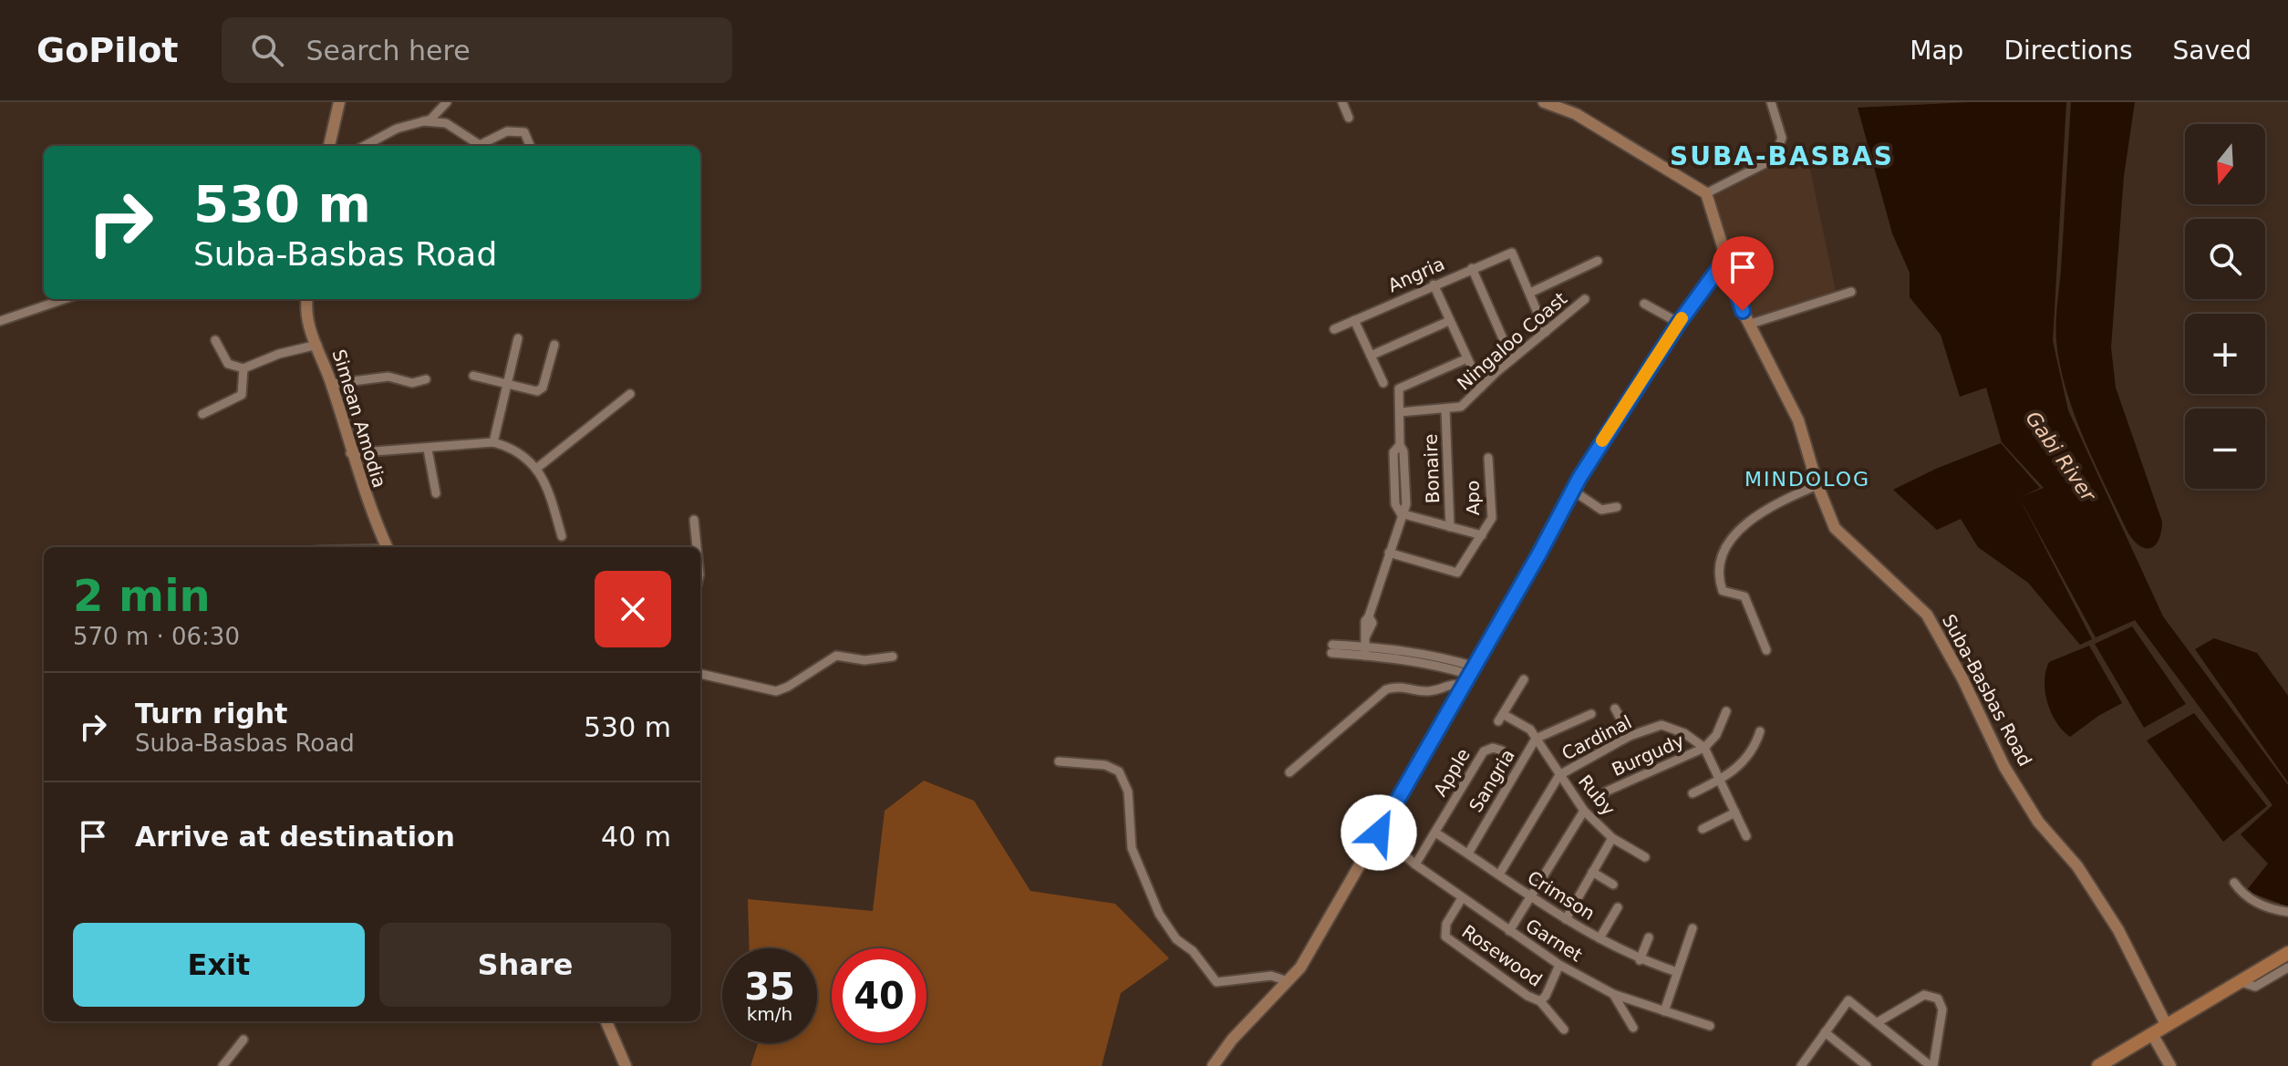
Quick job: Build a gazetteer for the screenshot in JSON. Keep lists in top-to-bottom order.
{
  "streets": {
    "street": [
      "Angria",
      "Ningaloo Coast",
      "Simean Amodia",
      "Bonaire",
      "Apo",
      "Suba-Basbas Road",
      "Cardinal",
      "Burgudy",
      "Apple",
      "Sangria",
      "Ruby",
      "Crimson",
      "Garnet",
      "Rosewood"
    ]
  },
  "crossings": [
    ["Ningaloo Coast", "Bonaire"],
    ["Cardinal", "Burgudy"],
    ["Cardinal", "Ruby"],
    ["Cardinal", "Crimson"],
    ["Apple", "Crimson"],
    ["Apple", "Garnet"],
    ["Sangria", "Ruby"],
    ["Sangria", "Crimson"],
    ["Garnet", "Rosewood"]
  ],
  "districts": ["SUBA-BASBAS", "MINDOLOG"],
  "water": ["Gabi River"],
  "north": "bottom",
  "page": {
    "header": "GoPilot",
    "search": "Search here",
    "nav": ["Map", "Directions", "Saved"],
    "map_buttons": ["+", "−"],
    "turn": ["530 m", "Suba-Basbas Road"],
    "heading": ["2 min", "570 m · 06:30"],
    "list": [
      {
        "name": "Turn right",
        "note": "Suba-Basbas Road",
        "value": "530 m"
      },
      {
        "name": "Arrive at destination",
        "value": "40 m"
      }
    ],
    "buttons": ["Exit", "Share"],
    "speed": "35 km/h",
    "limit": "40"
  }
}
